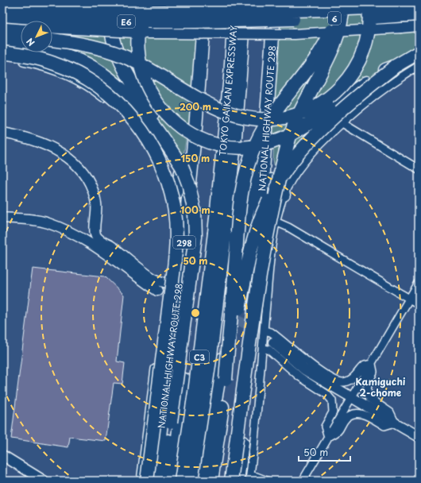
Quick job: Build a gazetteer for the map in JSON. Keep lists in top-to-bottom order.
{
  "streets": {
    "highway": [
      "6",
      "E6",
      "TOKYO GAIKAN EXPRESSWAY",
      "NATIONAL HIGHWAY ROUTE 298",
      "298",
      "C3"
    ]
  },
  "crossings": [
    ["6", "E6"],
    ["6", "TOKYO GAIKAN EXPRESSWAY"],
    ["E6", "TOKYO GAIKAN EXPRESSWAY"]
  ],
  "districts": ["Kamiguchi 2-chome"],
  "scale_bar": "50 m",
  "north": "bottom left",
  "rings": [
    "200 m",
    "150 m",
    "100 m",
    "50 m"
  ]
}
